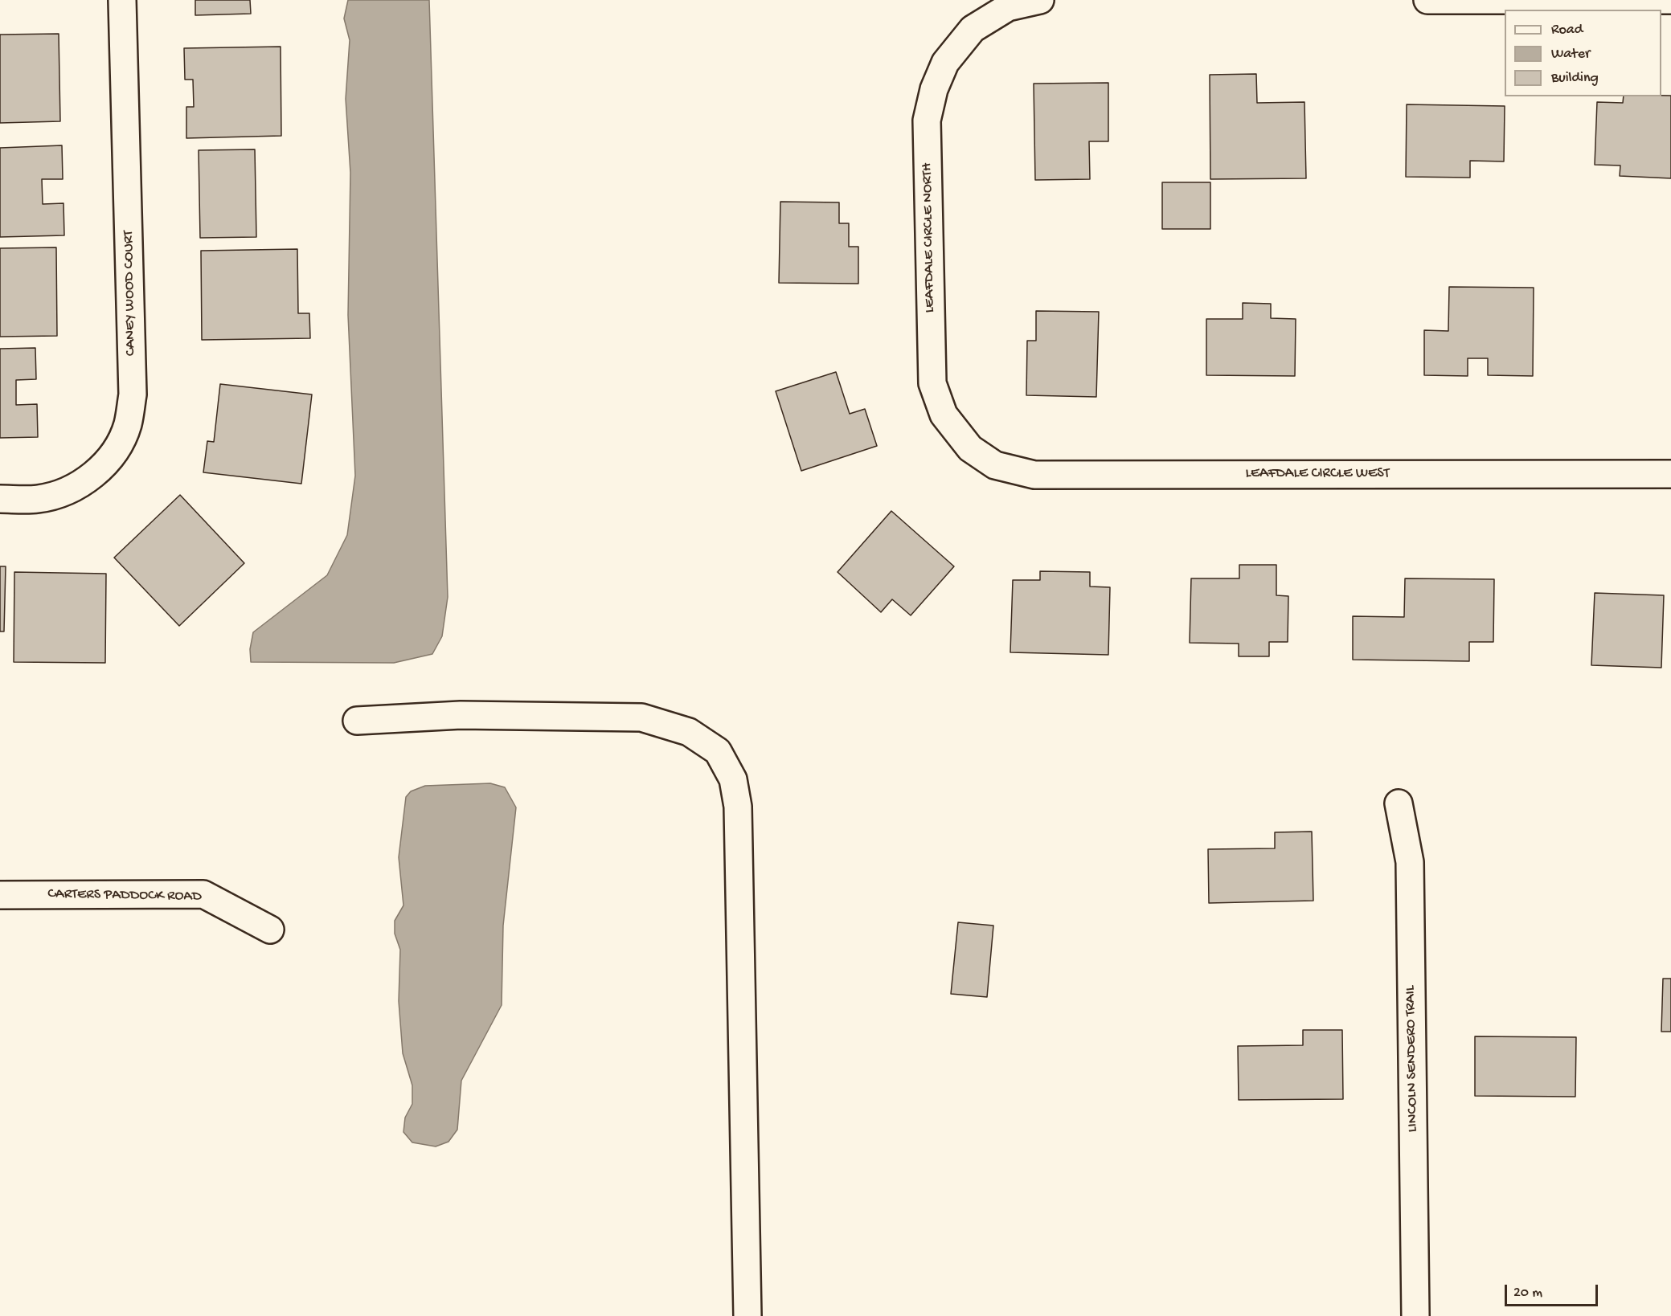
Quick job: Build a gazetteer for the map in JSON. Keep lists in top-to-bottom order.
{
  "streets": {
    "street": [
      "LEAFDALE CIRCLE NORTH",
      "CANEY WOOD COURT",
      "LEAFDALE CIRCLE WEST",
      "CARTERS PADDOCK ROAD",
      "LINCOLN SENDERO TRAIL"
    ]
  },
  "crossings": [
    ["LEAFDALE CIRCLE NORTH", "LEAFDALE CIRCLE WEST"]
  ],
  "legend": ["Road", "Water", "Building"],
  "scale_bar": "20 m"
}
